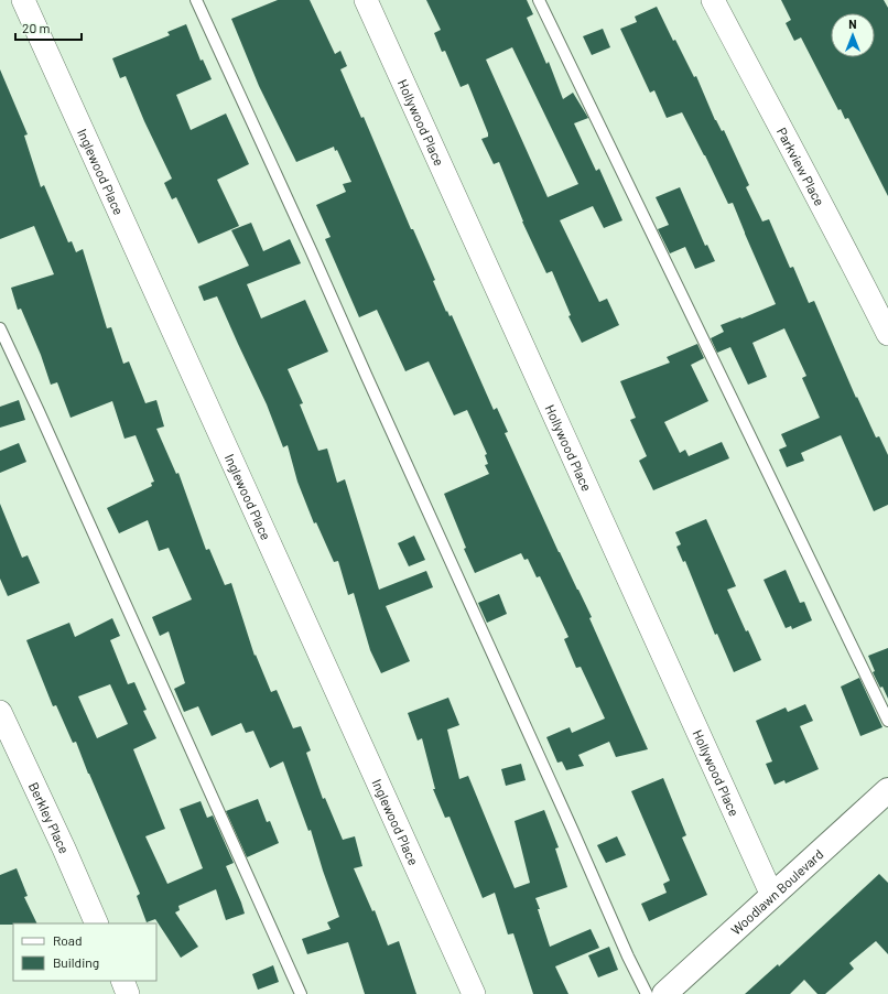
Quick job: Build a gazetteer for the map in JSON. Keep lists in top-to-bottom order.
{
  "streets": {
    "street": [
      "Hollywood Place",
      "Parkview Place",
      "Inglewood Place",
      "Berkley Place",
      "Woodlawn Boulevard"
    ]
  },
  "crossings": [
    ["Hollywood Place", "Woodlawn Boulevard"]
  ],
  "legend": ["Road", "Building"],
  "scale_bar": "20 m",
  "north": "top"
}
